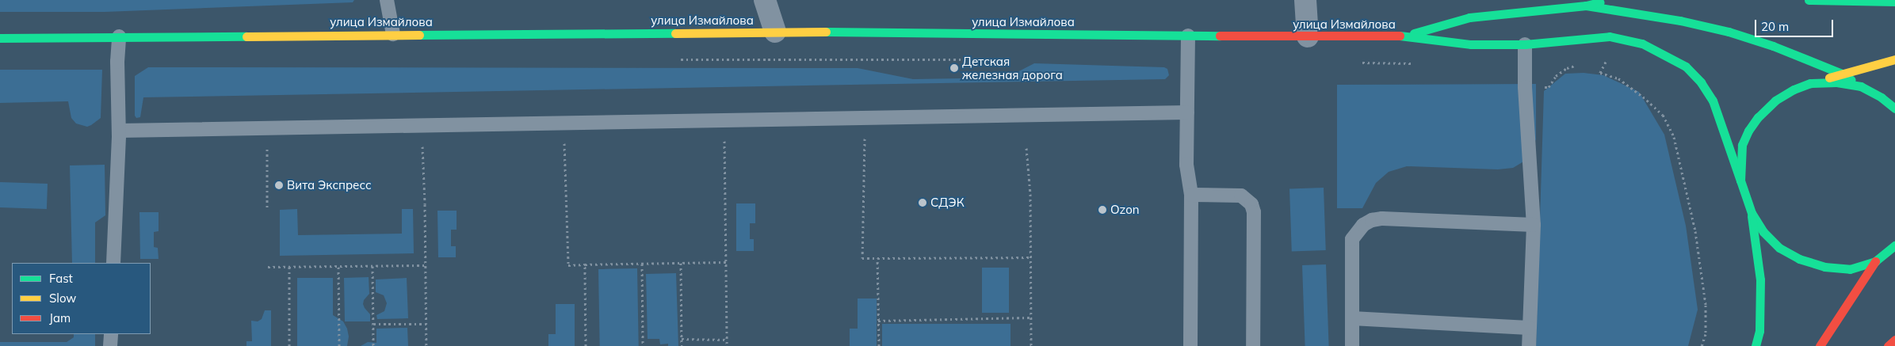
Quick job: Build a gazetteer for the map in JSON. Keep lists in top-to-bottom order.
{
  "streets": {
    "main road": ["улица Измайлова"]
  },
  "places": [
    "Детская железная дорога",
    "Вита Экспресс",
    "СДЭК",
    "Ozon"
  ],
  "legend": ["Fast", "Slow", "Jam"],
  "scale_bar": "20 m"
}
